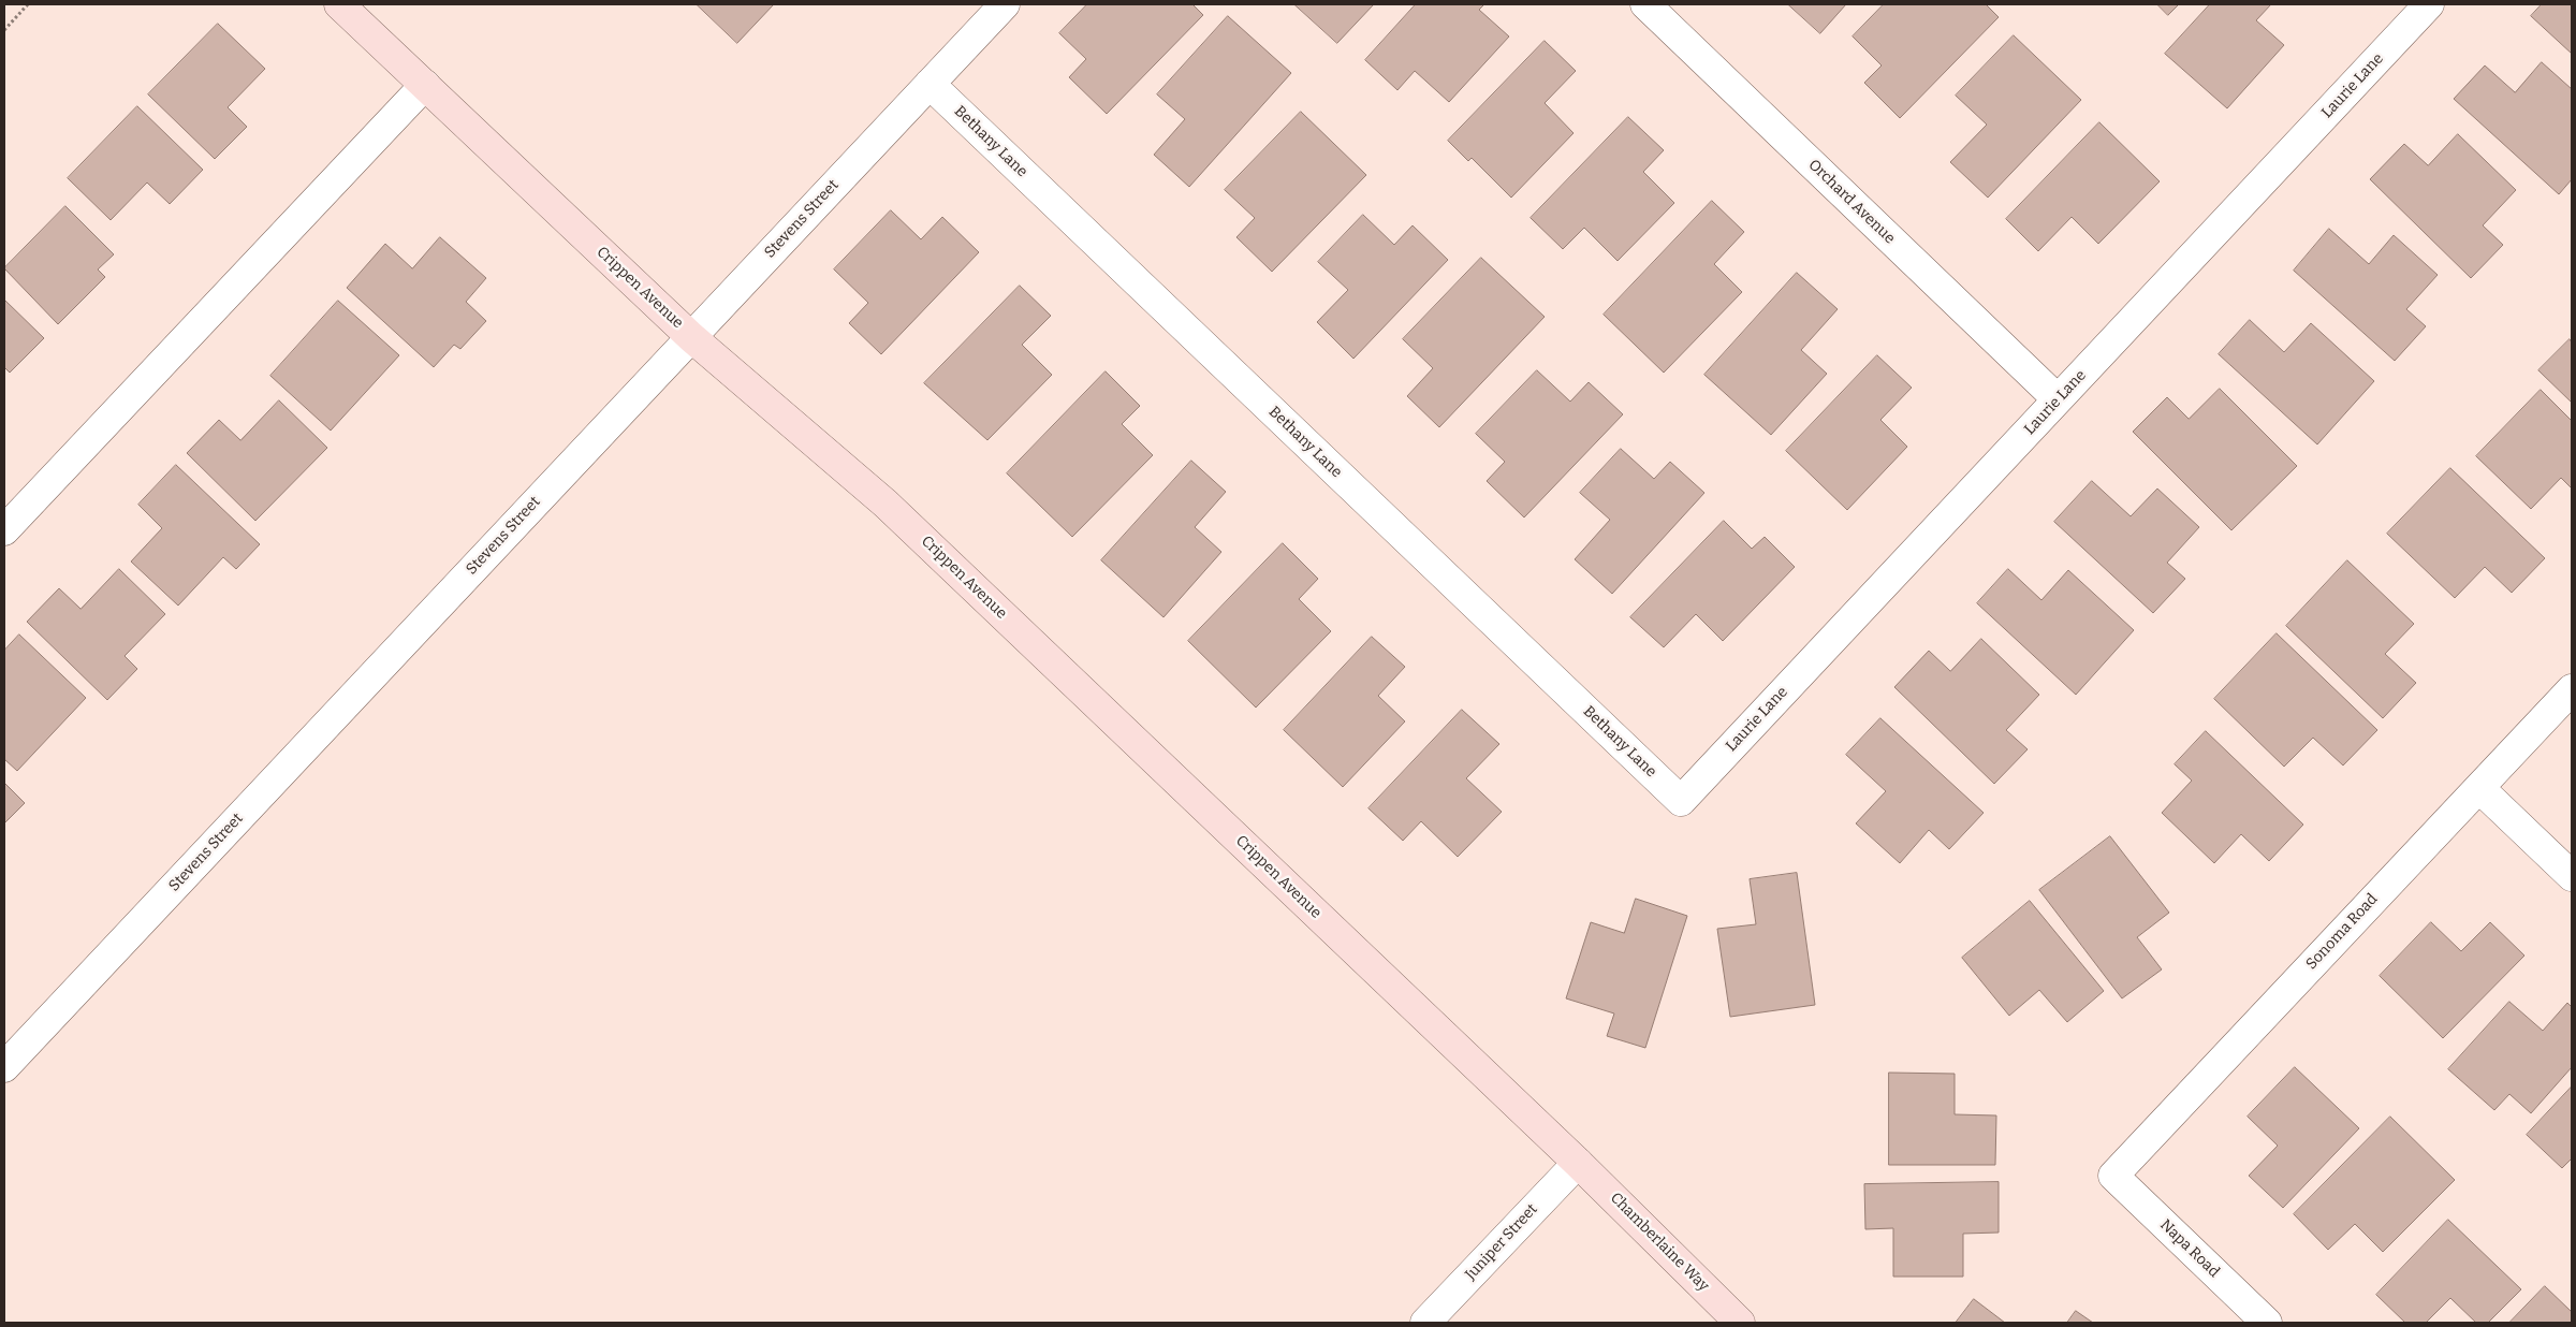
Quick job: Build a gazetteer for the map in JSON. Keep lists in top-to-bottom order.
{
  "streets": {
    "main road": ["Crippen Avenue", "Chamberlaine Way"],
    "street": [
      "Laurie Lane",
      "Bethany Lane",
      "Orchard Avenue",
      "Stevens Street",
      "Sonoma Road",
      "Juniper Street",
      "Napa Road"
    ]
  },
  "crossings": [
    ["Laurie Lane", "Bethany Lane"],
    ["Laurie Lane", "Orchard Avenue"],
    ["Bethany Lane", "Stevens Street"],
    ["Stevens Street", "Crippen Avenue"],
    ["Crippen Avenue", "Juniper Street"],
    ["Crippen Avenue", "Chamberlaine Way"],
    ["Sonoma Road", "Napa Road"],
    ["Juniper Street", "Chamberlaine Way"]
  ]
}
